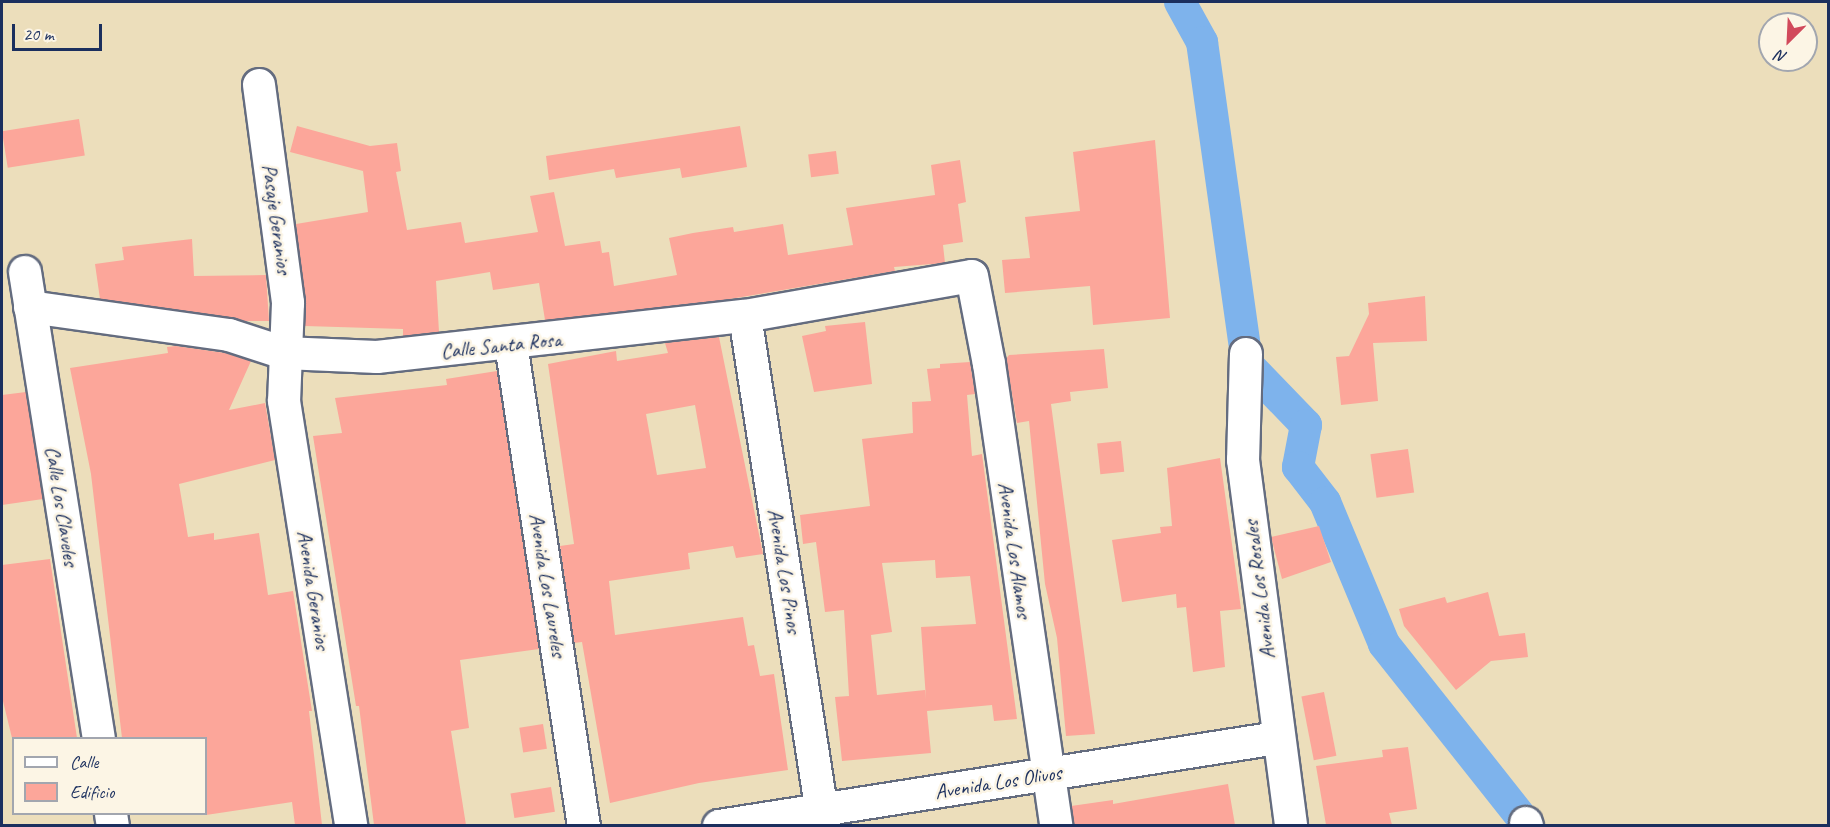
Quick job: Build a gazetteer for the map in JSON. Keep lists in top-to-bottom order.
{
  "streets": {
    "street": [
      "Pasaje Geranios",
      "Calle Santa Rosa",
      "Calle Los Claveles",
      "Avenida Los Alamos",
      "Avenida Los Pinos",
      "Avenida Los Laureles",
      "Avenida Geranios",
      "Avenida Los Rosales",
      "Avenida Los Olivos"
    ]
  },
  "crossings": [
    ["Pasaje Geranios", "Calle Santa Rosa"],
    ["Pasaje Geranios", "Avenida Geranios"],
    ["Calle Santa Rosa", "Calle Los Claveles"],
    ["Calle Santa Rosa", "Avenida Los Alamos"],
    ["Calle Santa Rosa", "Avenida Los Pinos"],
    ["Calle Santa Rosa", "Avenida Los Laureles"],
    ["Calle Santa Rosa", "Avenida Geranios"],
    ["Avenida Los Alamos", "Avenida Los Olivos"],
    ["Avenida Los Pinos", "Avenida Los Olivos"],
    ["Avenida Los Rosales", "Avenida Los Olivos"]
  ],
  "legend": ["Calle", "Edificio"],
  "scale_bar": "20 m",
  "north": "bottom left"
}
